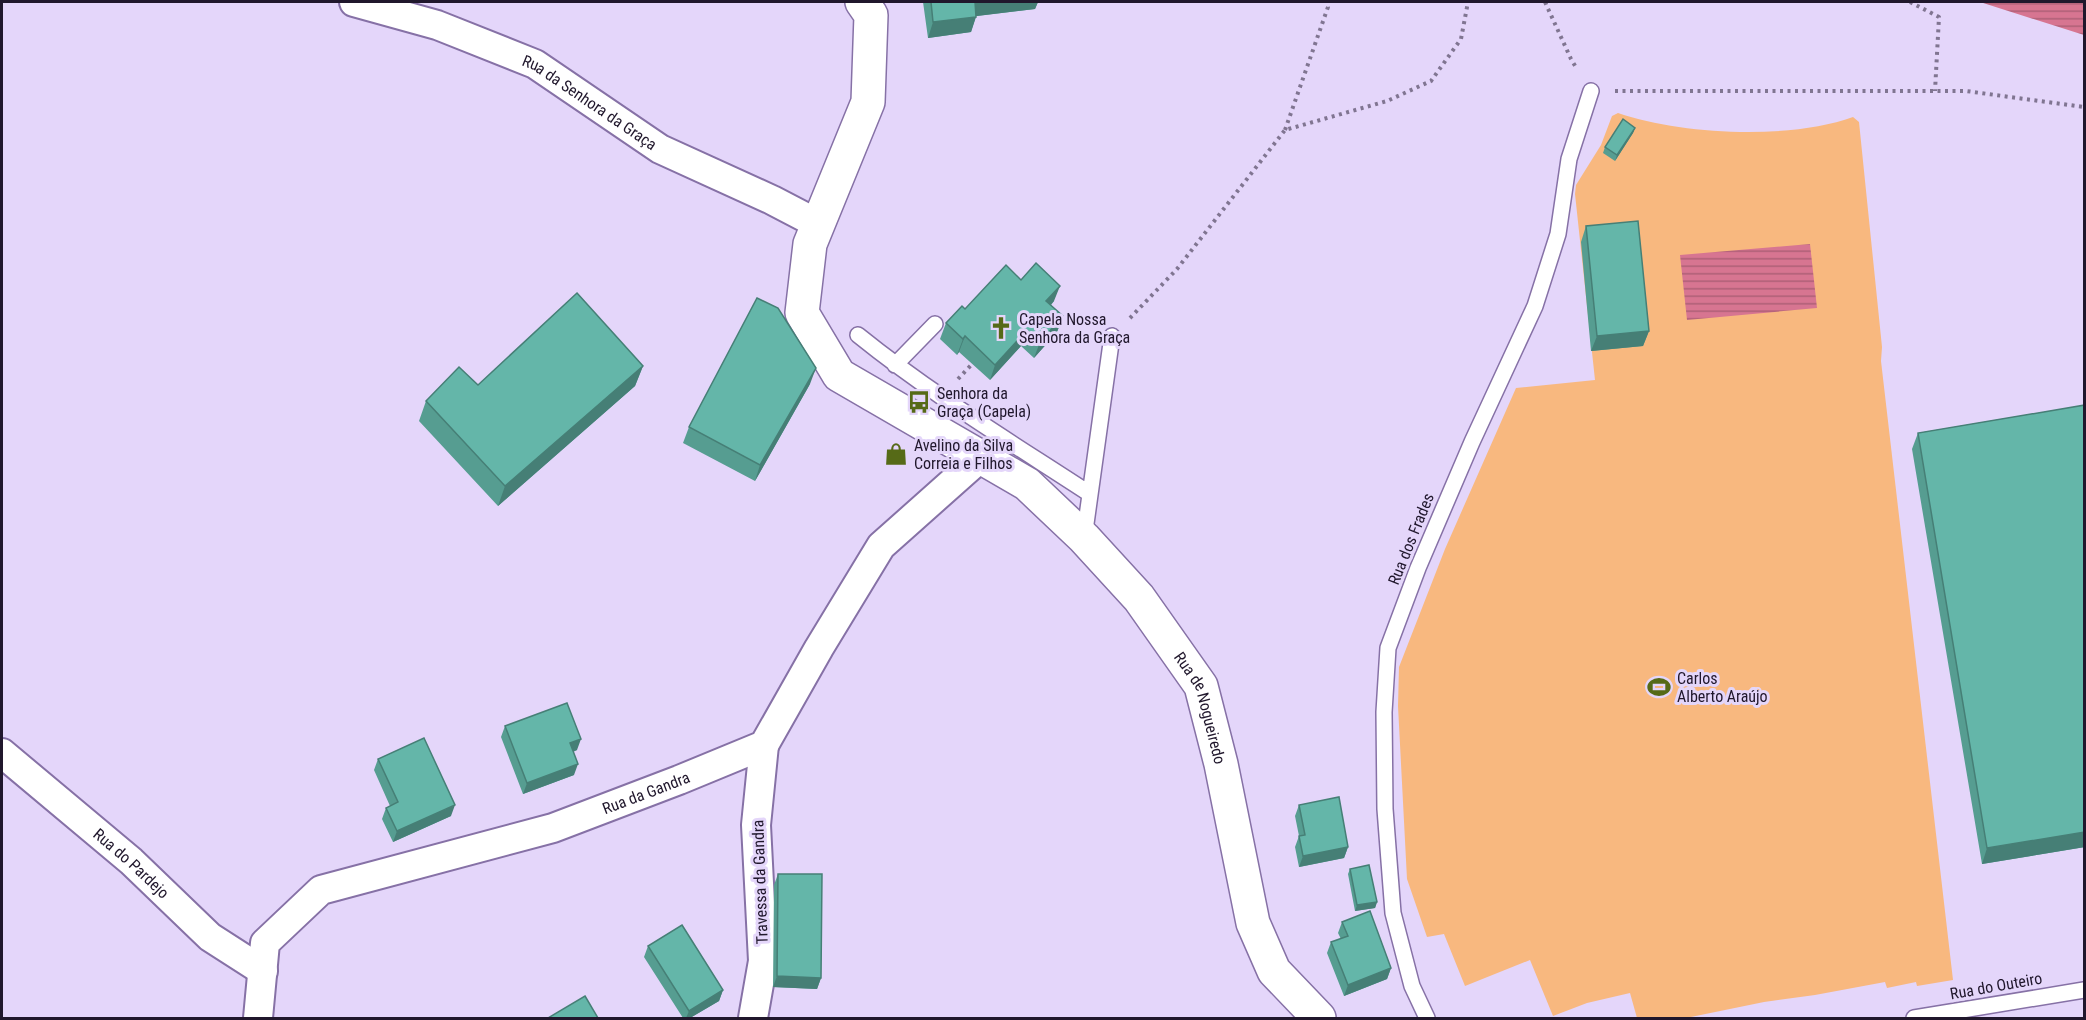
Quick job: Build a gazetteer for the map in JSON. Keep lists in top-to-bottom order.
{
  "streets": {
    "main road": ["Rua de Nogueiredo"],
    "street": [
      "Rua da Senhora da Graça",
      "Rua da Gandra",
      "Rua do Pardejo",
      "Travessa da Gandra"
    ],
    "lane": ["Rua dos Frades", "Rua do Outeiro"]
  },
  "crossings": [
    ["Rua da Senhora da Graça", "Rua de Nogueiredo"],
    ["Rua da Gandra", "Rua do Pardejo"],
    ["Rua da Gandra", "Travessa da Gandra"]
  ],
  "places": {
    "church": ["Capela Nossa Senhora da Graça"],
    "bus stop": ["Senhora da Graça (Capela)"],
    "shop": ["Avelino da Silva Correia e Filhos"],
    "sports": ["Carlos Alberto Araújo"]
  }
}
